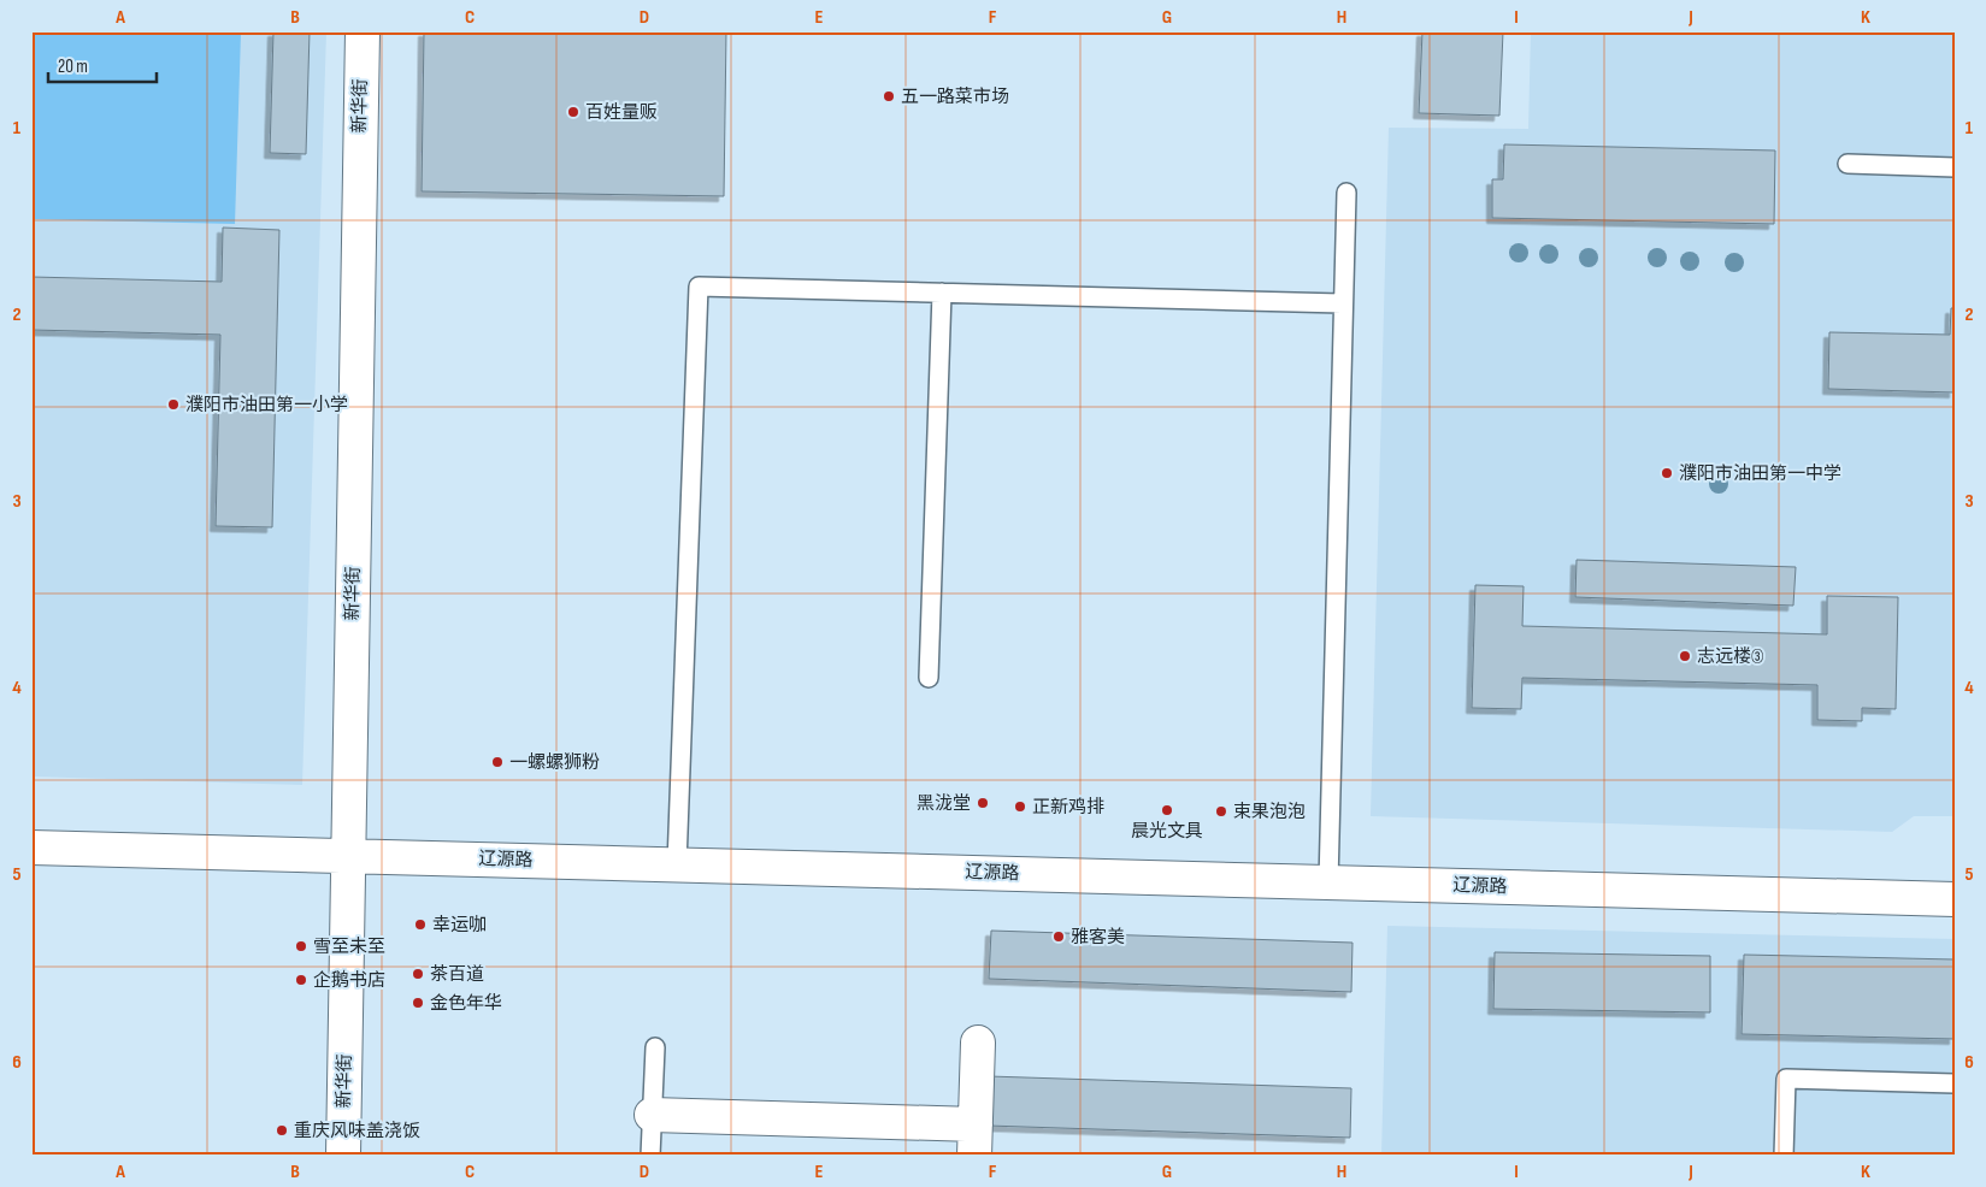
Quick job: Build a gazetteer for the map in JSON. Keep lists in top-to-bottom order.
{
  "streets": {
    "street": ["新华街", "辽源路"]
  },
  "crossings": [
    ["新华街", "辽源路"]
  ],
  "places": [
    "五一路菜市场",
    "百姓量贩",
    "濮阳市油田第一小学",
    "濮阳市油田第一中学",
    "志远楼③",
    "一螺螺狮粉",
    "黑泷堂",
    "正新鸡排",
    "晨光文具",
    "束果泡泡",
    "幸运咖",
    "雅客美",
    "雪至未至",
    "茶百道",
    "企鹅书店",
    "金色年华",
    "重庆风味盖浇饭"
  ],
  "scale_bar": "20 m",
  "grid": {
    "columns": [
      "A",
      "B",
      "C",
      "D",
      "E",
      "F",
      "G",
      "H",
      "I",
      "J",
      "K"
    ],
    "rows": [
      "1",
      "2",
      "3",
      "4",
      "5",
      "6"
    ]
  }
}
